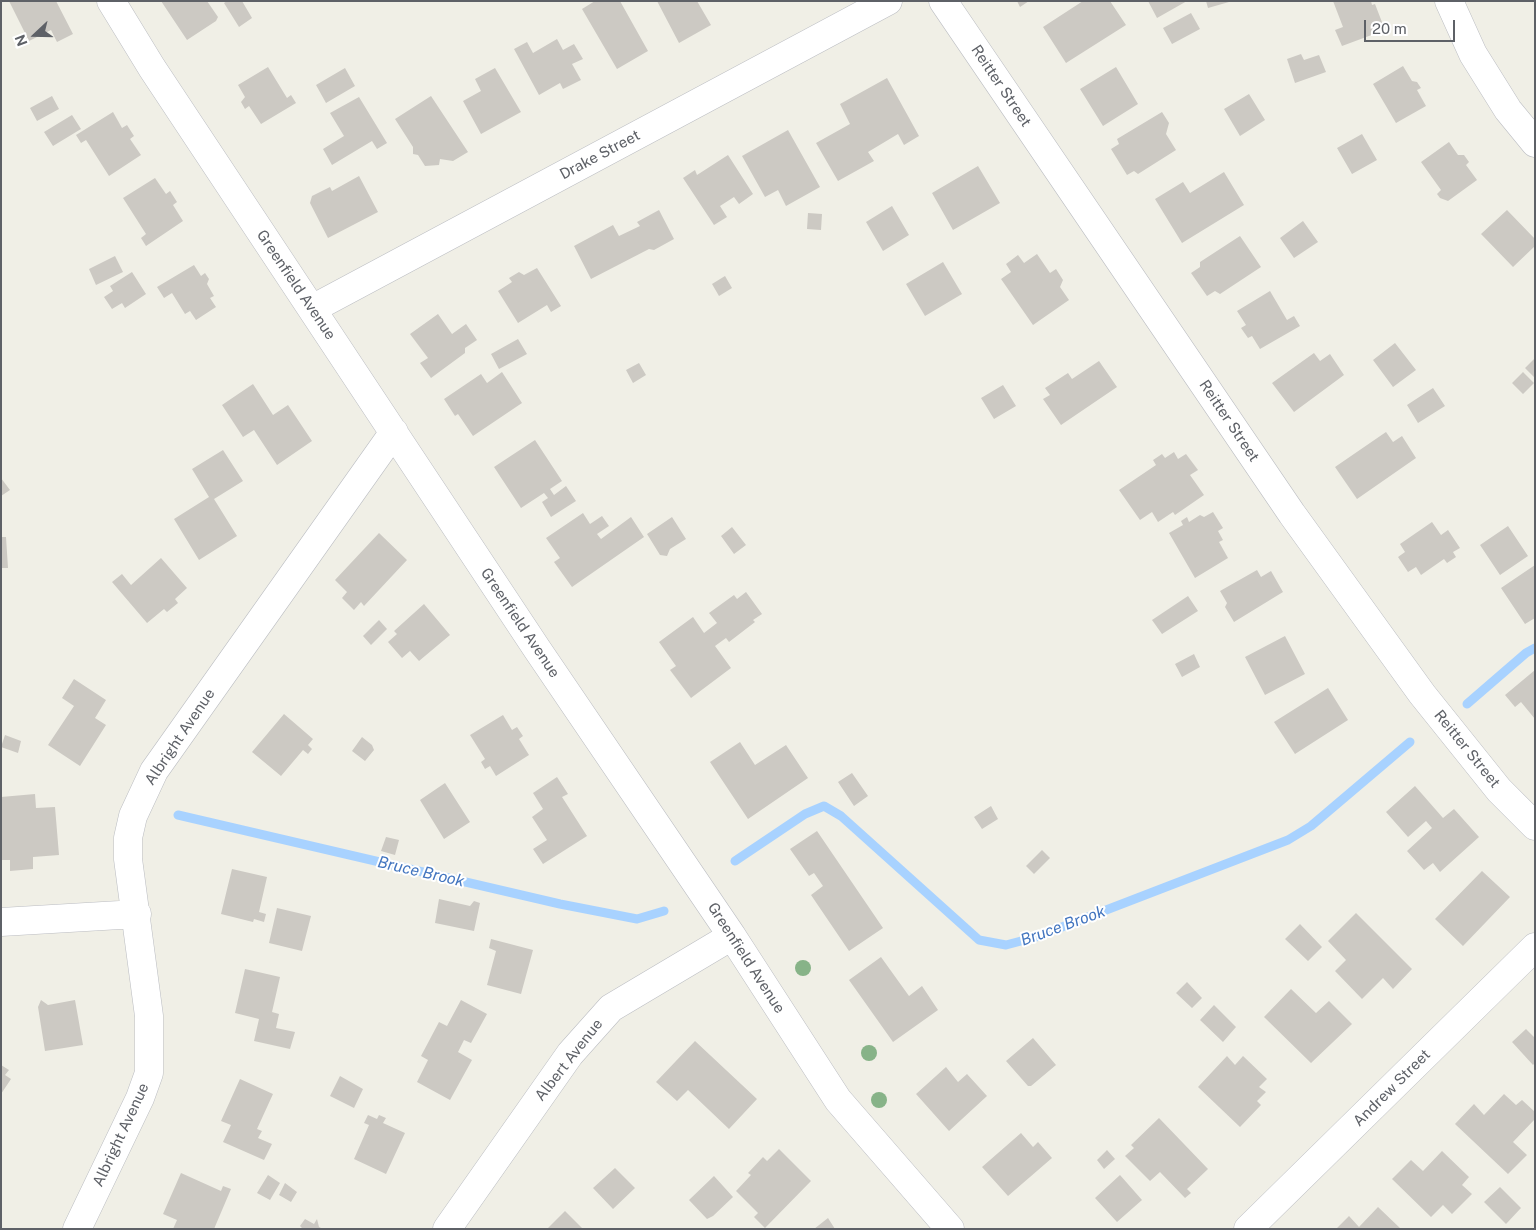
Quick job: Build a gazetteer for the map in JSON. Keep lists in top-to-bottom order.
{
  "streets": {
    "street": [
      "Reitter Street",
      "Drake Street",
      "Greenfield Avenue",
      "Albright Avenue",
      "Albert Avenue",
      "Andrew Street"
    ]
  },
  "crossings": [
    ["Drake Street", "Greenfield Avenue"],
    ["Greenfield Avenue", "Albright Avenue"],
    ["Greenfield Avenue", "Albert Avenue"]
  ],
  "water": ["Bruce Brook"],
  "scale_bar": "20 m",
  "north": "left"
}
